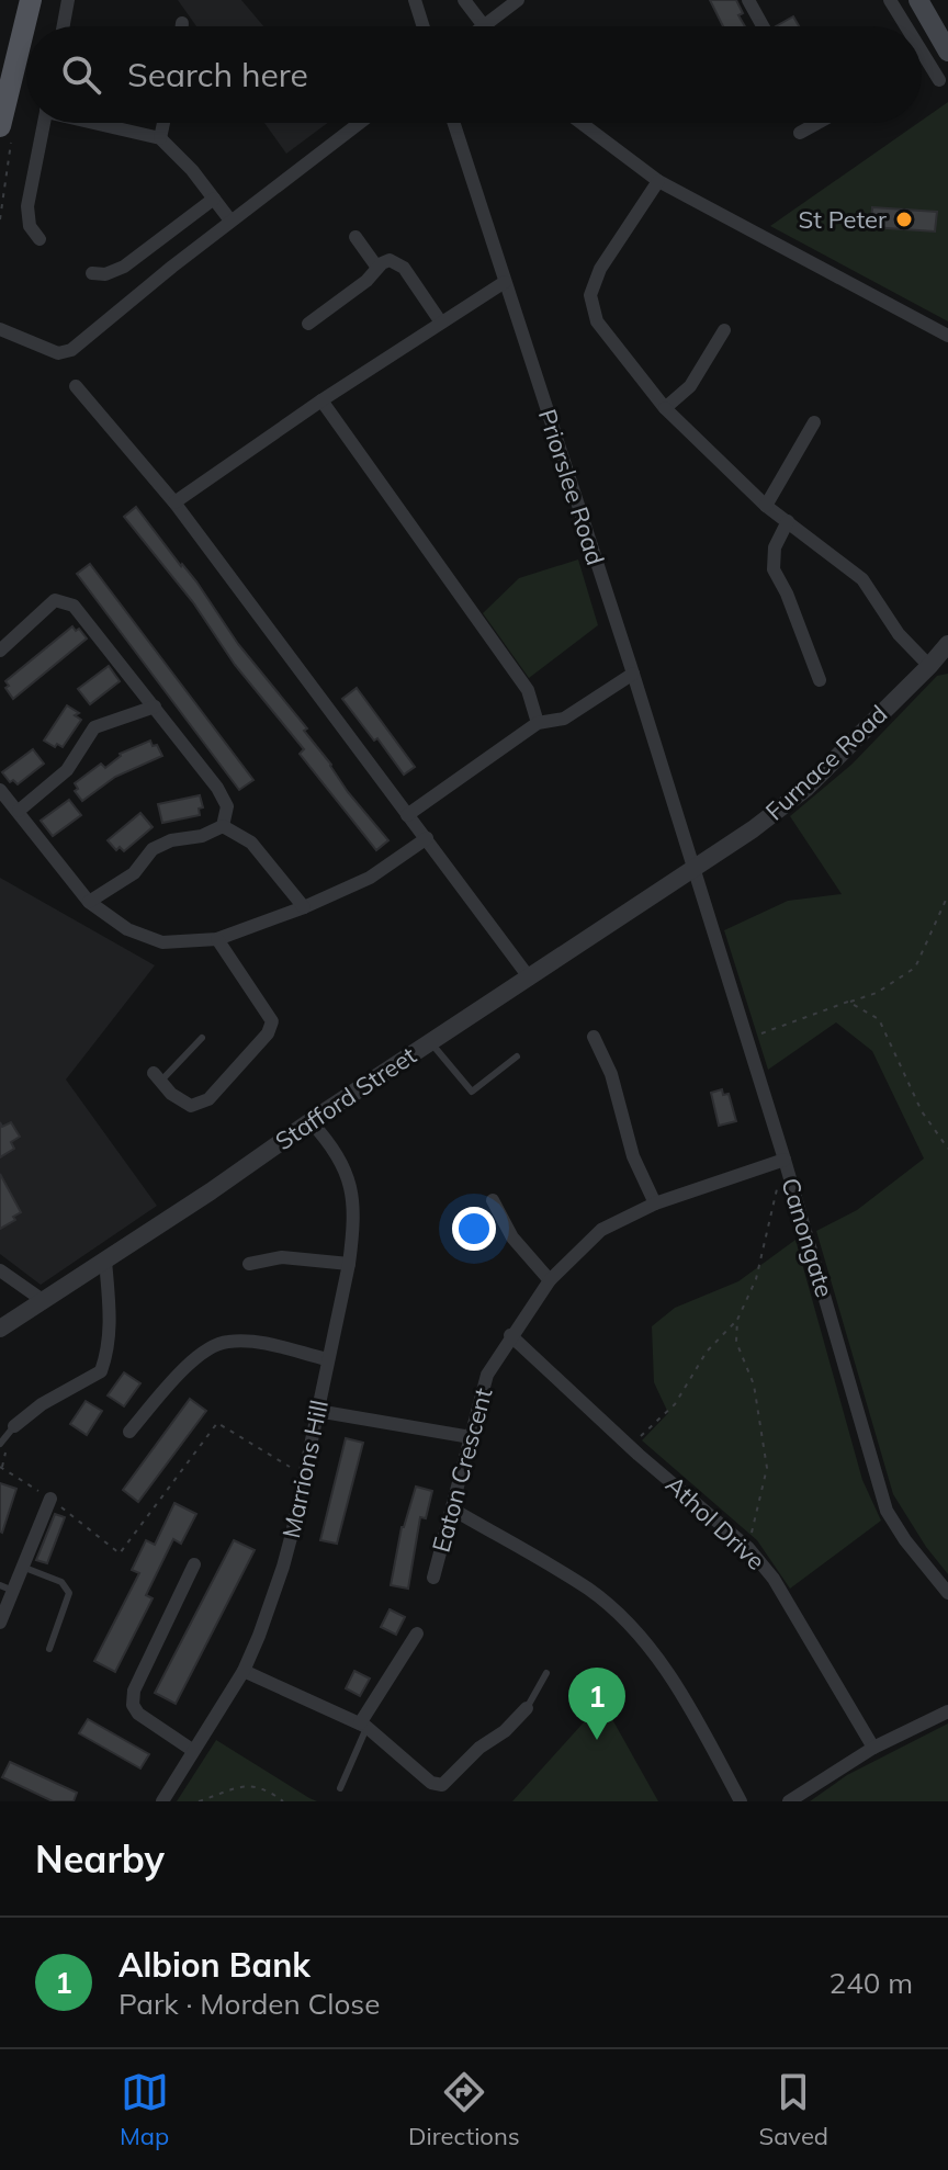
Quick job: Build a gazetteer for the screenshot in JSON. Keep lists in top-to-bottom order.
{
  "streets": {
    "street": [
      "Priorslee Road",
      "Furnace Road",
      "Stafford Street",
      "Canongate",
      "Marrions Hill",
      "Eaton Crescent",
      "Athol Drive"
    ]
  },
  "crossings": [
    ["Priorslee Road", "Furnace Road"],
    ["Priorslee Road", "Stafford Street"],
    ["Priorslee Road", "Canongate"],
    ["Furnace Road", "Stafford Street"],
    ["Furnace Road", "Canongate"],
    ["Stafford Street", "Canongate"],
    ["Stafford Street", "Marrions Hill"],
    ["Canongate", "Eaton Crescent"],
    ["Eaton Crescent", "Athol Drive"]
  ],
  "places": ["St Peter"],
  "page": {
    "search": "Search here",
    "pins": "1",
    "heading": "Nearby",
    "list": [
      {
        "mark": "1",
        "name": "Albion Bank",
        "note": "Park · Morden Close",
        "value": "240 m"
      }
    ],
    "nav": ["Map", "Directions", "Saved"]
  }
}
